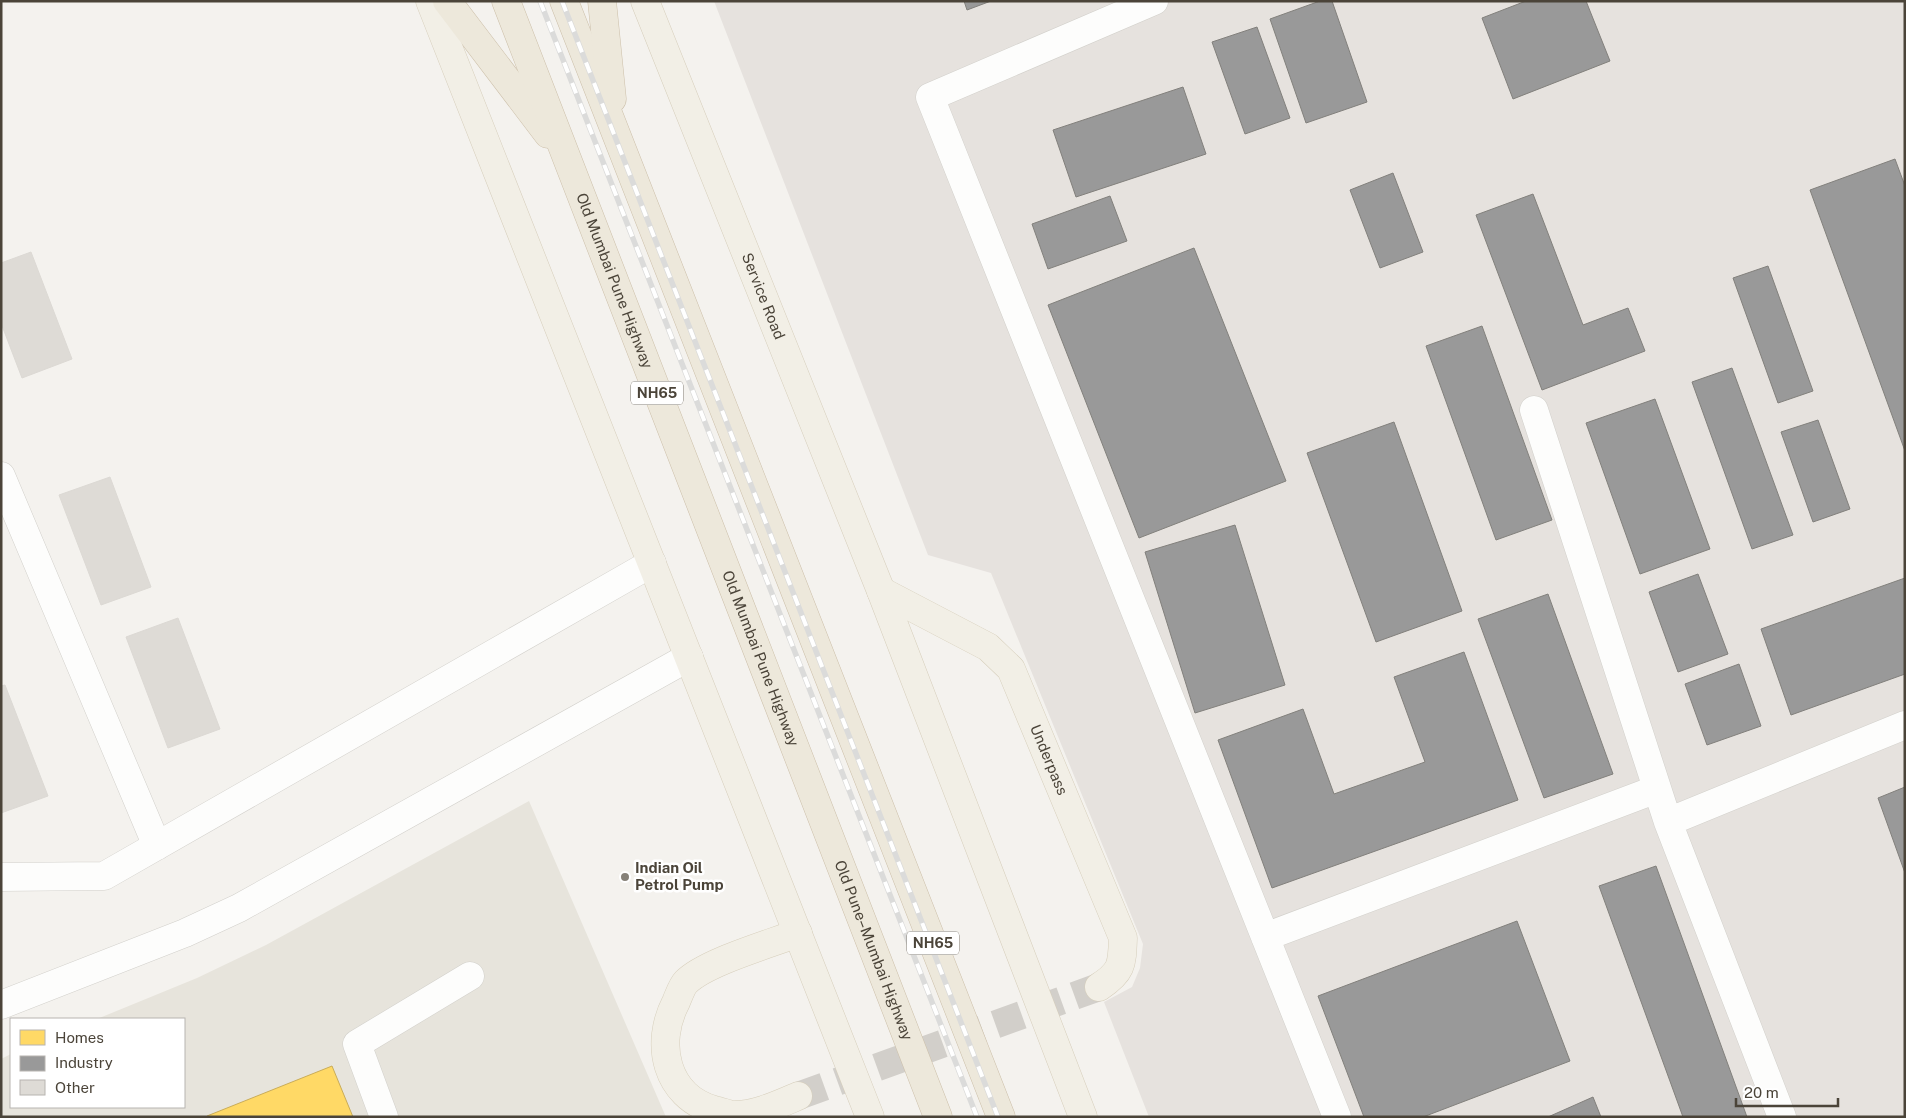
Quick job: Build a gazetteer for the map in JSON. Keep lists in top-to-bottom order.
{
  "streets": {
    "highway": ["Old Mumbai Pune Highway", "NH65", "Old Pune–Mumbai Highway"],
    "main road": ["Service Road", "Underpass"]
  },
  "crossings": [
    ["Old Mumbai Pune Highway", "Old Pune–Mumbai Highway"],
    ["Service Road", "Underpass"]
  ],
  "places": ["Indian Oil Petrol Pump"],
  "legend": ["Homes", "Industry", "Other"],
  "scale_bar": "20 m"
}
